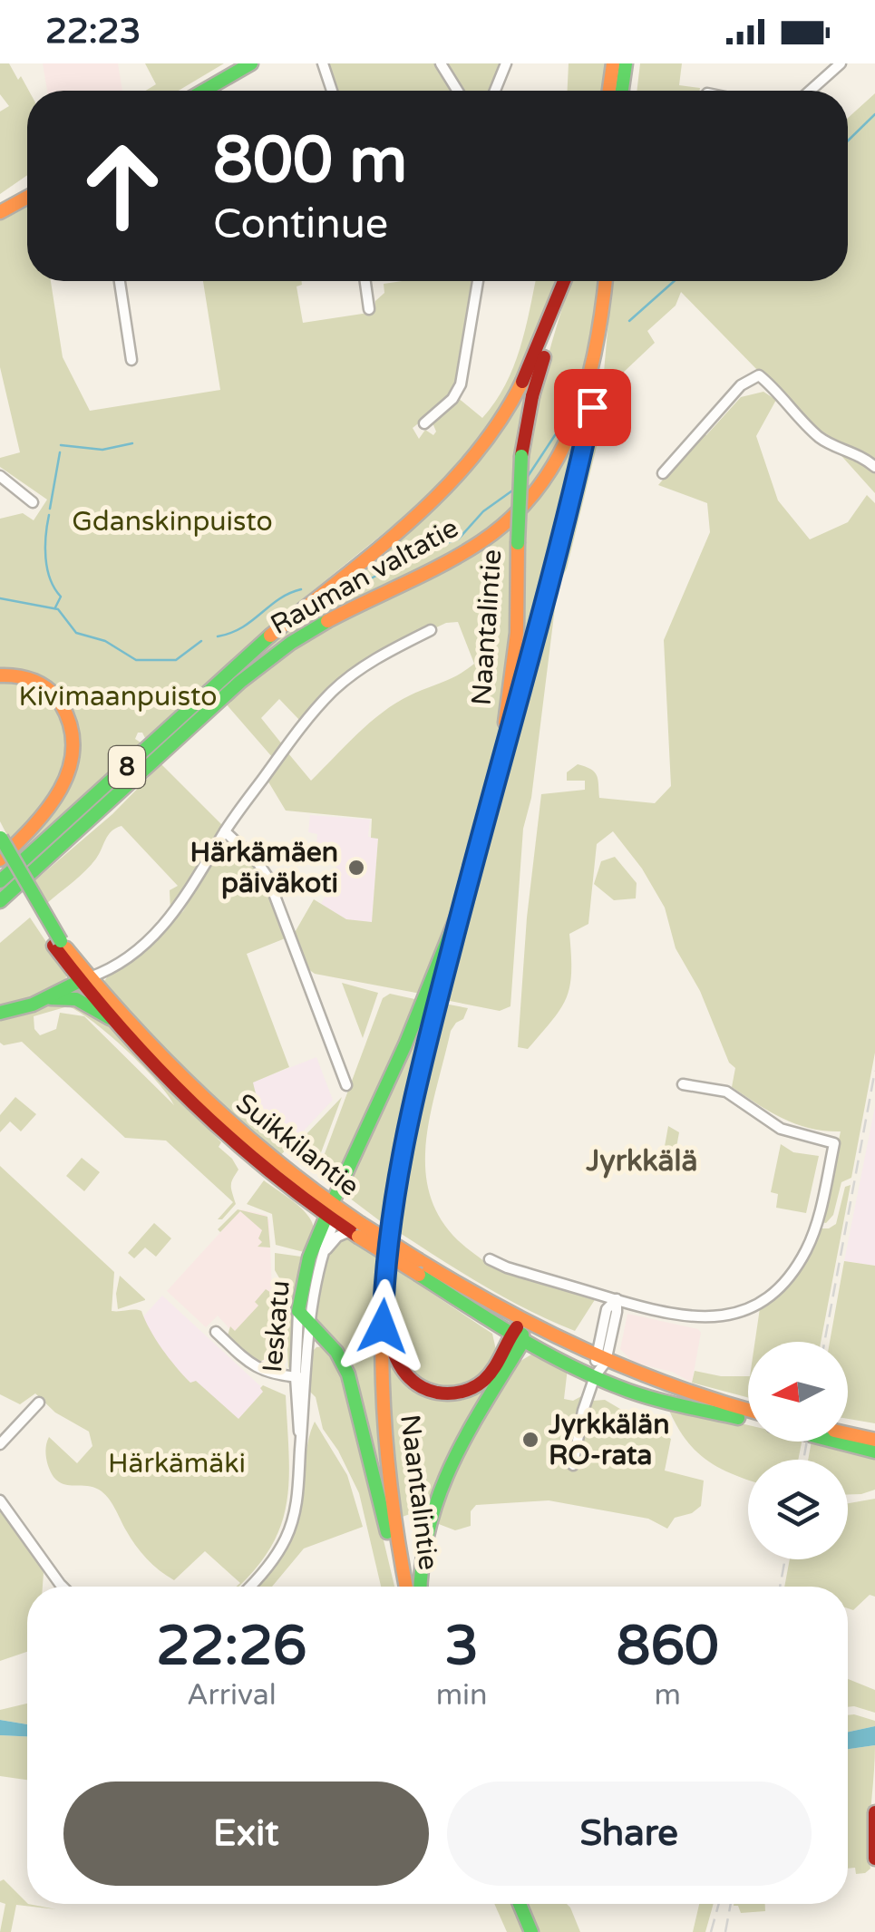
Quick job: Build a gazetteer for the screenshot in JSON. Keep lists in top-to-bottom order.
{
  "streets": {
    "main road": [
      "Rauman valtatie",
      "Naantalintie",
      "8",
      "Suikkilantie",
      "Ieskatu"
    ]
  },
  "crossings": [
    ["Rauman valtatie", "Naantalintie"],
    ["Suikkilantie", "Ieskatu"]
  ],
  "districts": ["Jyrkkälä"],
  "parks": ["Gdanskinpuisto", "Kivimaanpuisto", "Härkämäki"],
  "places": ["Härkämäen päiväkoti", "Jyrkkälän RO-rata"],
  "north": "left",
  "page": {
    "status": "22:23",
    "turn": ["800 m", "Continue"],
    "eta": [
      "22:26",
      "Arrival",
      "3",
      "min",
      "860",
      "m"
    ],
    "buttons": ["Exit", "Share"]
  }
}
